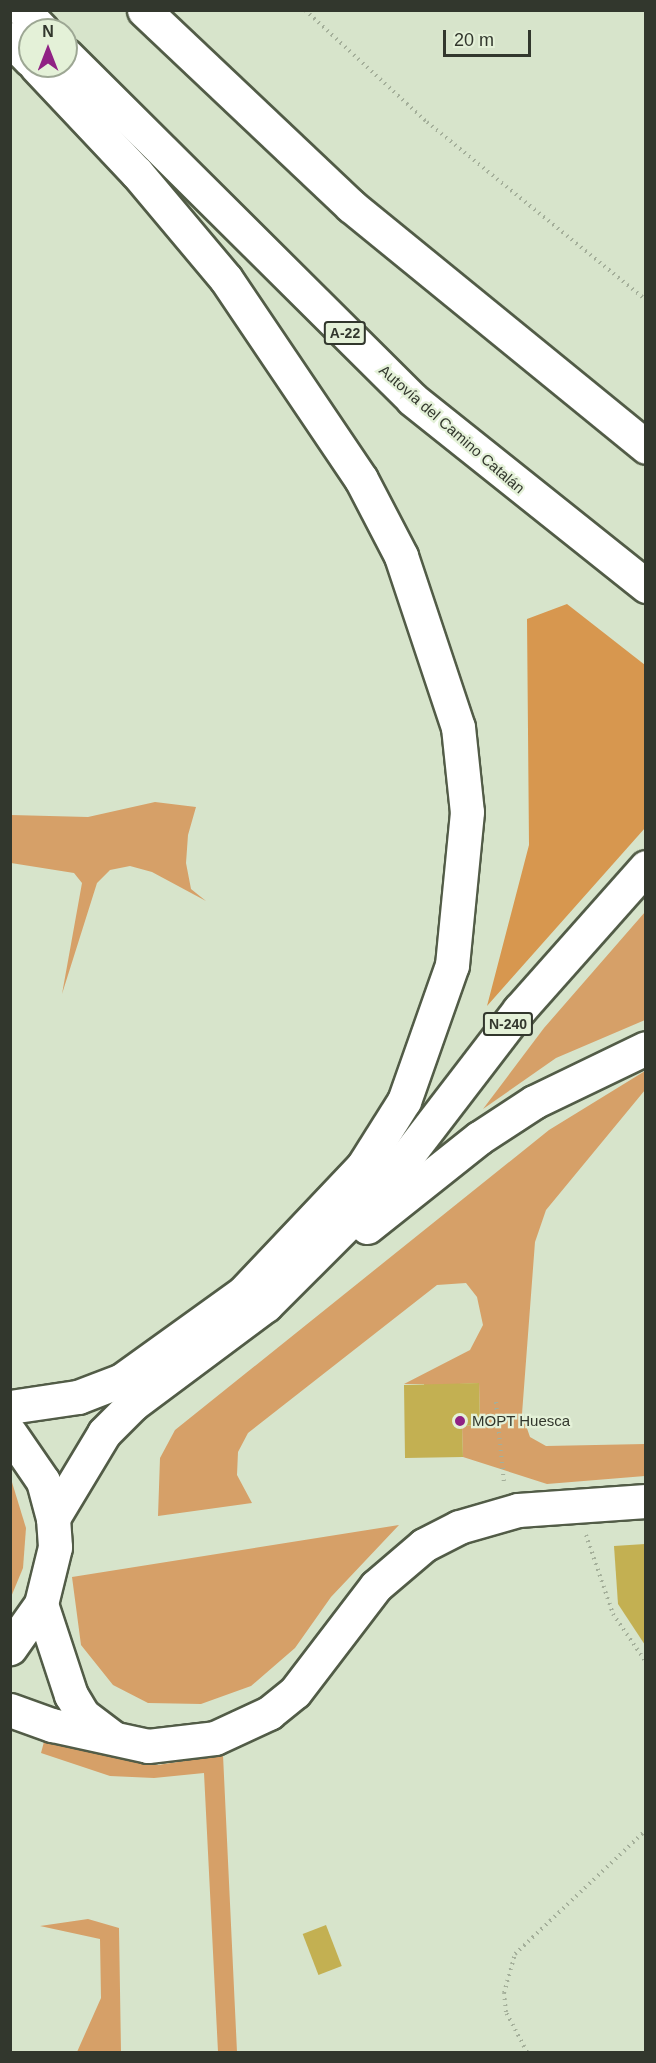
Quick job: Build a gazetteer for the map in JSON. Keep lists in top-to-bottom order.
{
  "streets": {
    "main road": ["A-22", "Autovía del Camino Catalán", "N-240"]
  },
  "places": ["MOPT Huesca"],
  "scale_bar": "20 m",
  "north": "top"
}
